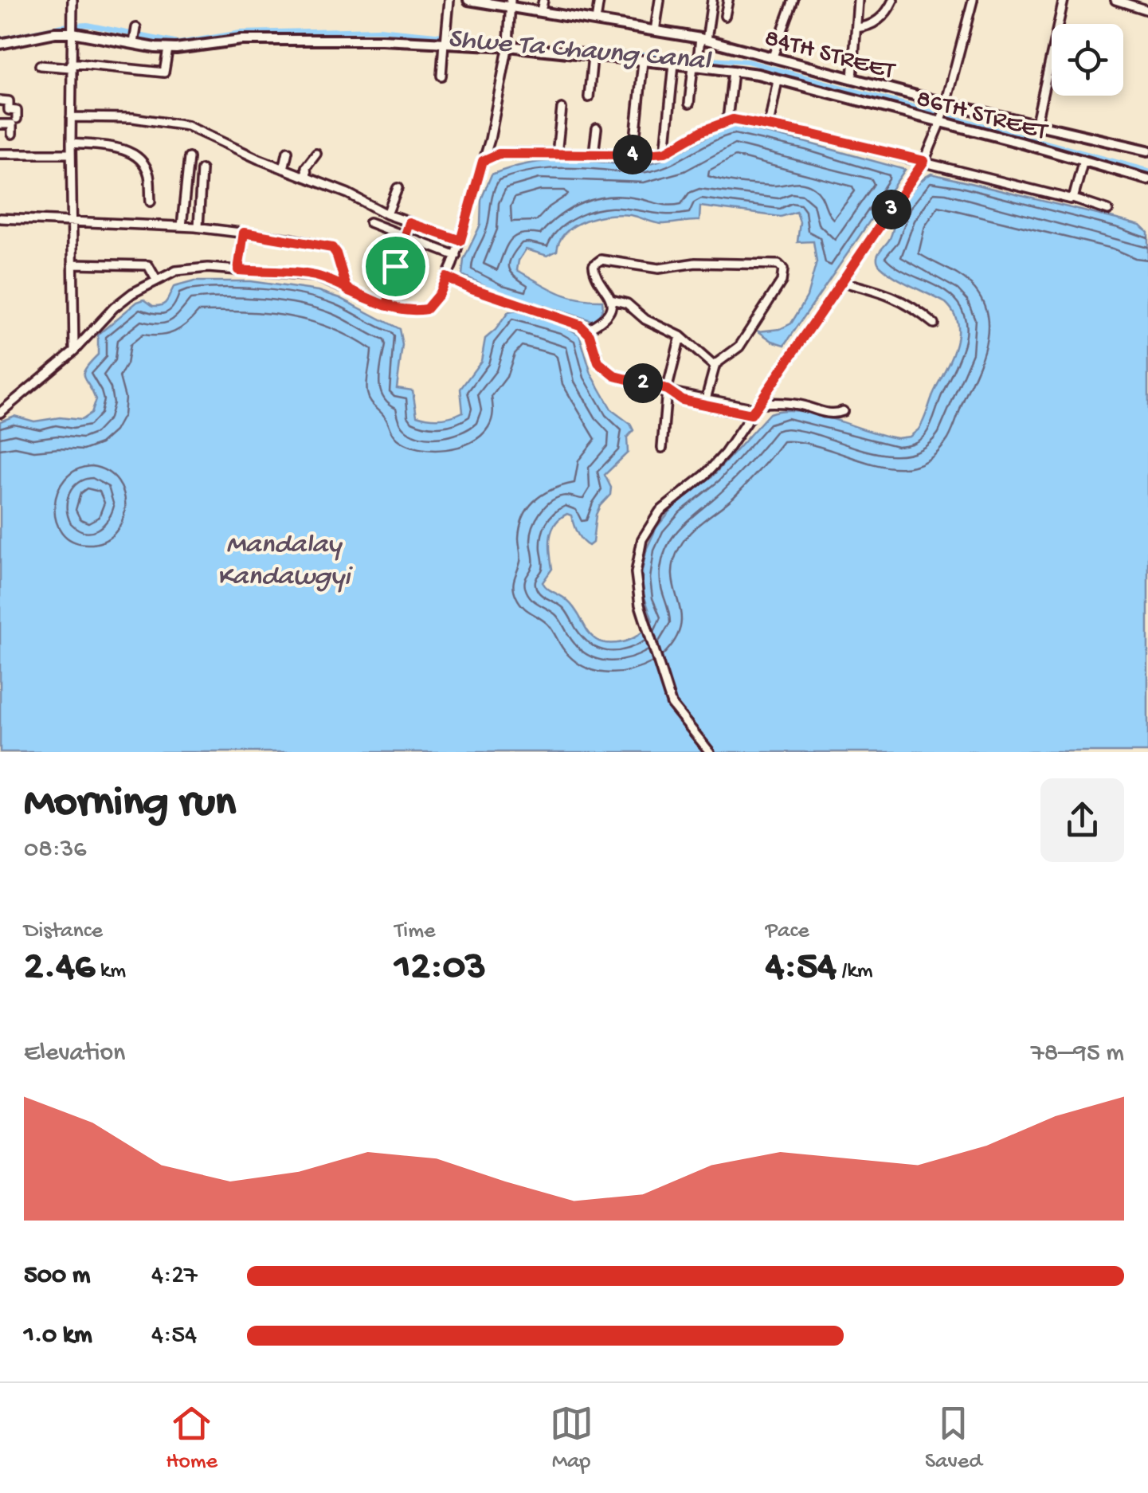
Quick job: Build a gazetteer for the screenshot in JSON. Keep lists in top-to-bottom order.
{
  "streets": {
    "main road": ["84TH STREET", "86TH STREET"]
  },
  "water": ["Shwe Ta Chaung Canal", "Mandalay Kandawgyi"],
  "page": {
    "pins": ["4", "3", "2"],
    "heading": ["Morning run", "08:36"],
    "stats": [
      ["Distance", "2.46 km"],
      ["Time", "12:03"],
      ["Pace", "4:54 /km"]
    ],
    "chart": ["Elevation", "78–95 m"],
    "list": [
      {
        "name": "500 m",
        "note": "4:27"
      },
      {
        "name": "1.0 km",
        "note": "4:54"
      }
    ],
    "tabs": ["Home", "Map", "Saved"]
  }
}
